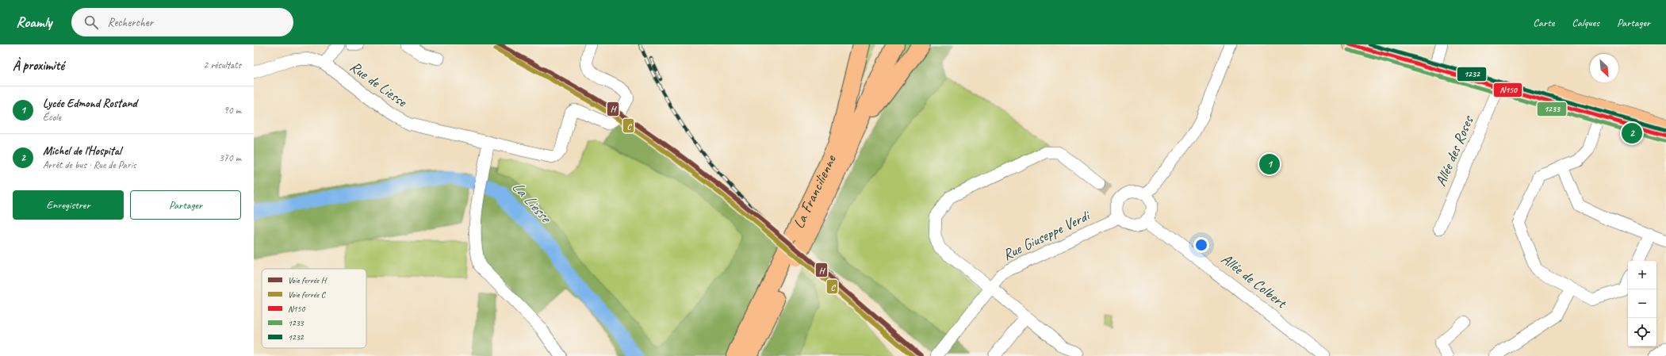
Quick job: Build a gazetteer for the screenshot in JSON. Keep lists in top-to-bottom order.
{
  "streets": {
    "highway": ["La Francilienne"],
    "street": [
      "Rue de Liesse",
      "Allée des Roses",
      "Rue Giuseppe Verdi",
      "Allée de Colbert"
    ]
  },
  "crossings": [
    ["Rue Giuseppe Verdi", "Allée de Colbert"]
  ],
  "water": ["La Liesse"],
  "lines": [
    "rail line H",
    "transit line N150",
    "transit line 1232",
    "rail line C",
    "transit line 1233"
  ],
  "legend": [
    "Voie ferrée H",
    "Voie ferrée C",
    "N150",
    "1233",
    "1232"
  ],
  "north": "bottom right",
  "page": {
    "header": "Roamly",
    "search": "Rechercher",
    "nav": ["Carte", "Calques", "Partager"],
    "heading": ["À proximité", "2 résultats"],
    "list": [
      {
        "mark": "1",
        "name": "Lycée Edmond Rostand",
        "note": "École",
        "value": "90 m"
      },
      {
        "mark": "2",
        "name": "Michel de l'Hospital",
        "note": "Arrêt de bus · Rue de Paris",
        "value": "370 m"
      }
    ],
    "pins": ["2", "1"],
    "buttons": ["Enregistrer", "Partager"],
    "map_buttons": ["+", "−"]
  }
}
